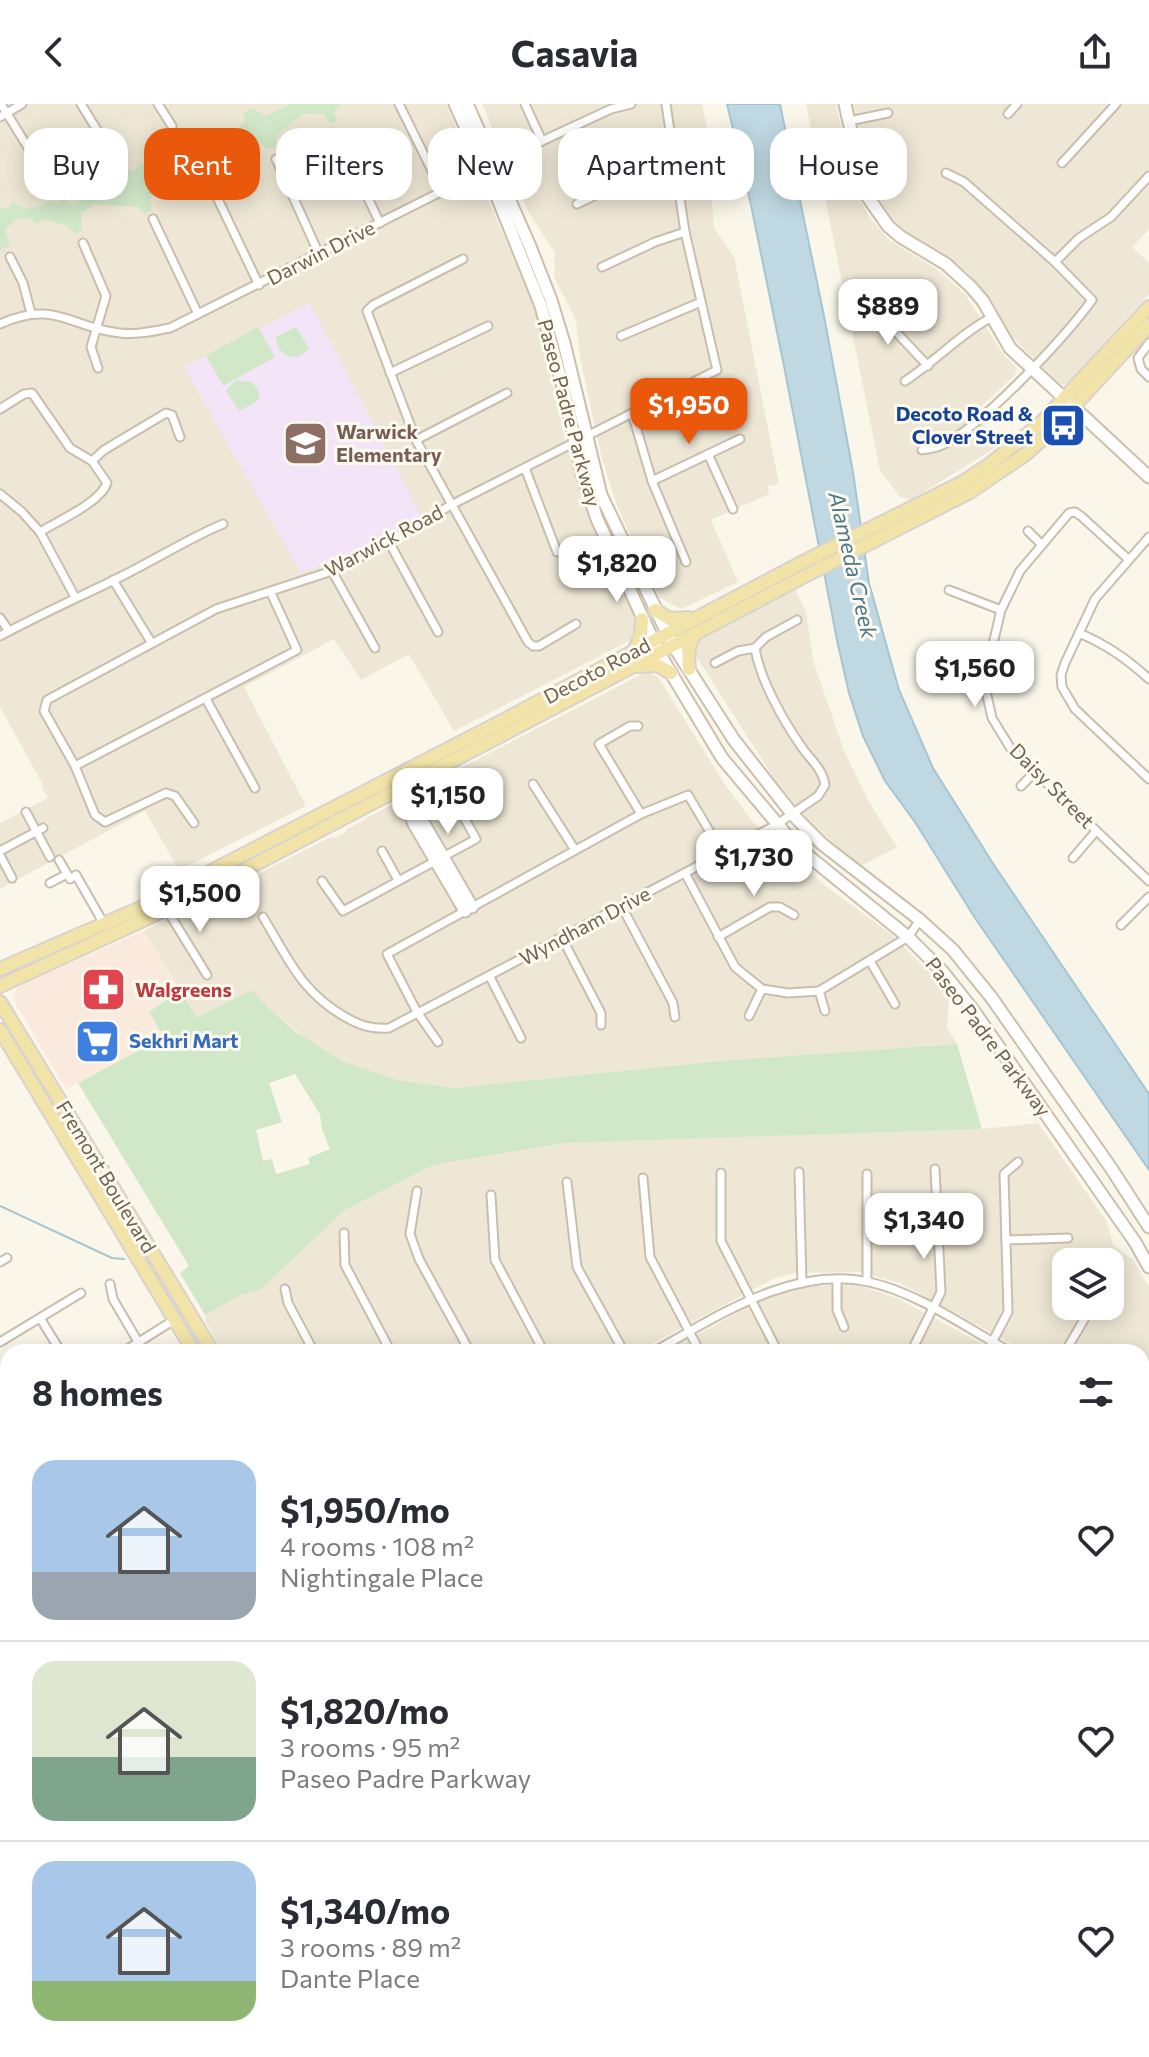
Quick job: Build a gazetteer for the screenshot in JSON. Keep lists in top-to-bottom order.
{
  "streets": {
    "main road": ["Paseo Padre Parkway", "Decoto Road", "Fremont Boulevard"],
    "street": [
      "Darwin Drive",
      "Warwick Road",
      "Daisy Street",
      "Wyndham Drive"
    ]
  },
  "crossings": [
    ["Paseo Padre Parkway", "Warwick Road"],
    ["Paseo Padre Parkway", "Decoto Road"],
    ["Paseo Padre Parkway", "Wyndham Drive"]
  ],
  "water": ["Alameda Creek"],
  "places": {
    "bus stop": ["Decoto Road & Clover Street"],
    "school or university": ["Warwick Elementary"],
    "pharmacy": ["Walgreens"],
    "supermarket": ["Sekhri Mart"]
  },
  "page": {
    "header": "Casavia",
    "chip": [
      "Buy",
      "Rent",
      "Filters",
      "New",
      "Apartment",
      "House"
    ],
    "price": [
      "$889",
      "$1,950",
      "$1,820",
      "$1,560",
      "$1,150",
      "$1,730",
      "$1,500",
      "$1,340"
    ],
    "heading": "8 homes",
    "list": [
      {
        "name": "$1,950/mo",
        "note": "4 rooms · 108 m² · Nightingale Place"
      },
      {
        "name": "$1,820/mo",
        "note": "3 rooms · 95 m² · Paseo Padre Parkway"
      },
      {
        "name": "$1,340/mo",
        "note": "3 rooms · 89 m² · Dante Place"
      }
    ]
  }
}
